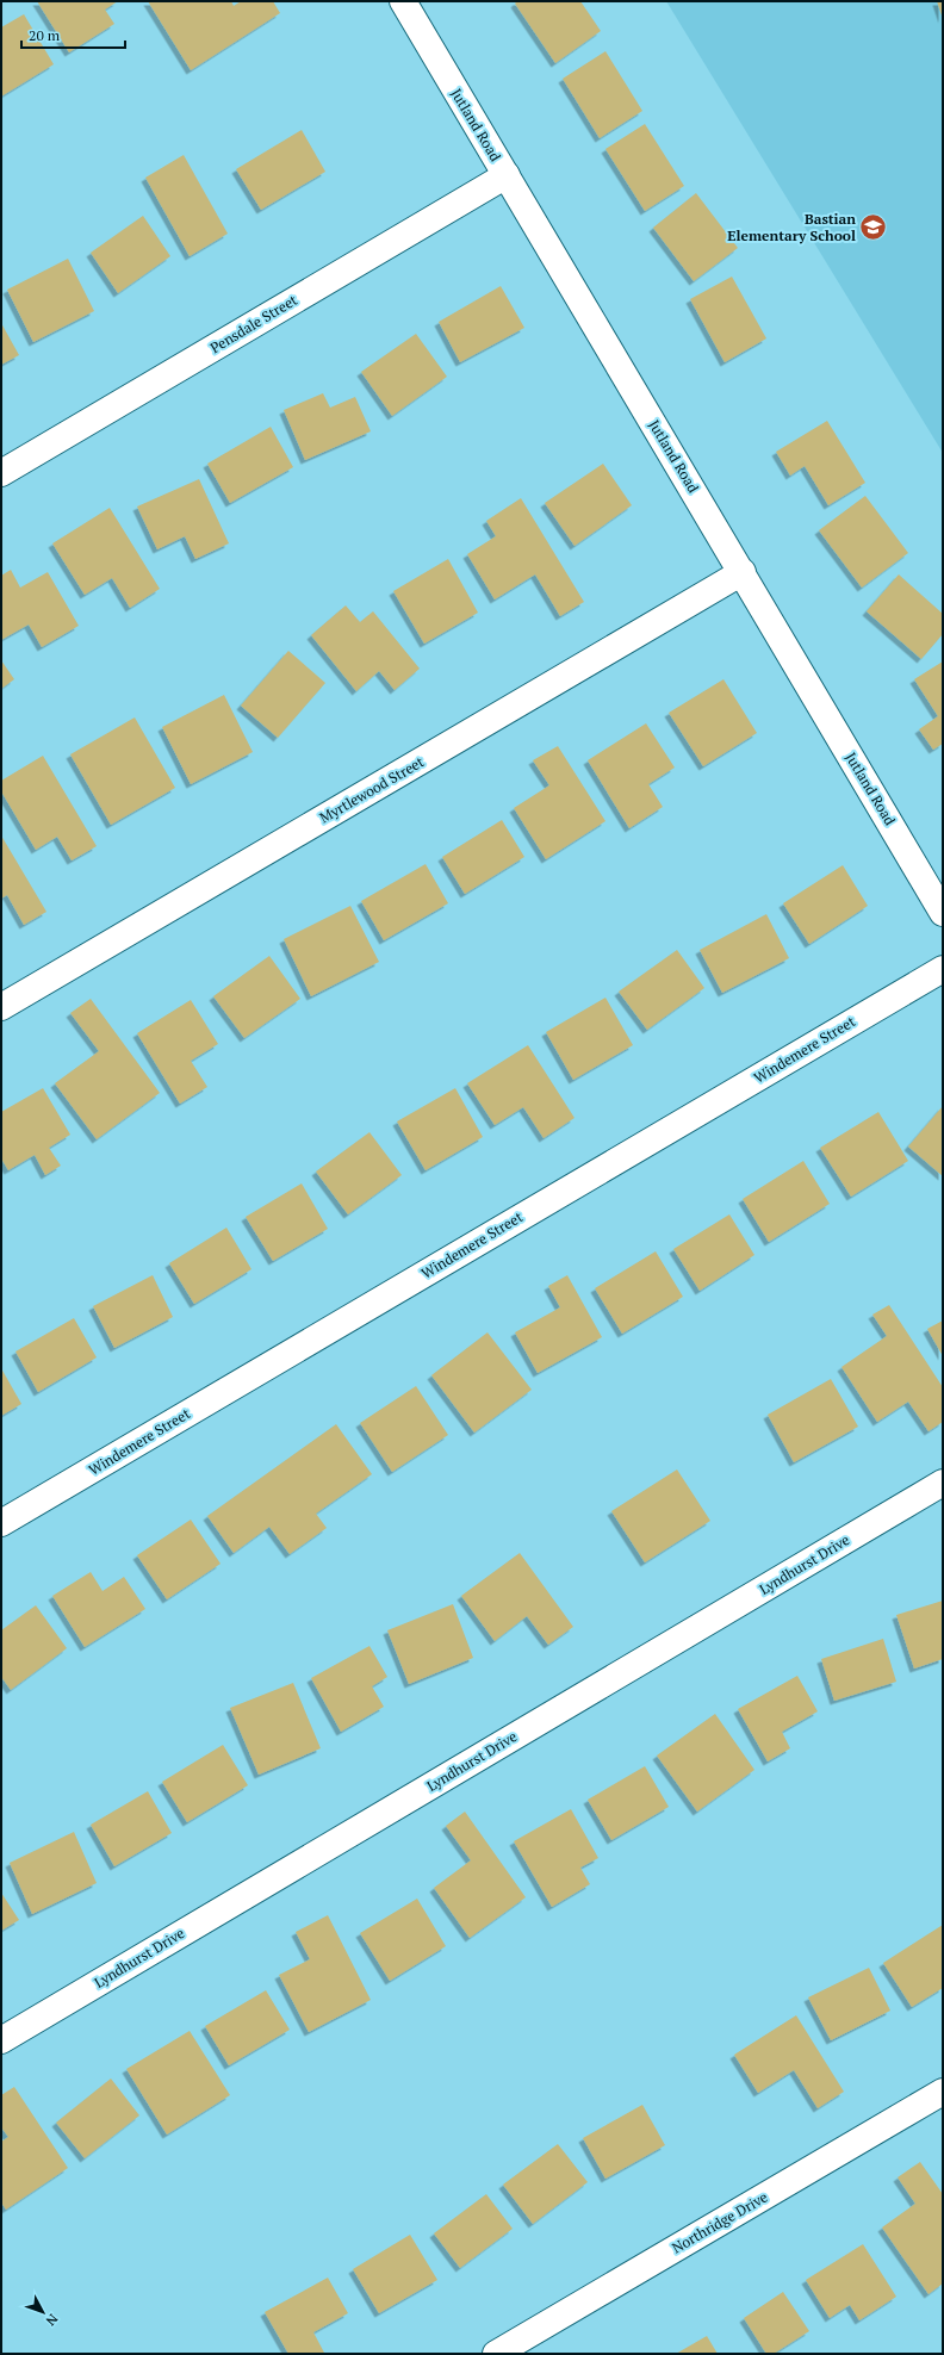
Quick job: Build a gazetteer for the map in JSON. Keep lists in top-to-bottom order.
{
  "streets": {
    "street": [
      "Jutland Road",
      "Pensdale Street",
      "Myrtlewood Street",
      "Windemere Street",
      "Lyndhurst Drive",
      "Northridge Drive"
    ]
  },
  "crossings": [
    ["Jutland Road", "Pensdale Street"],
    ["Jutland Road", "Myrtlewood Street"]
  ],
  "places": {
    "school or university": ["Bastian Elementary School"]
  },
  "scale_bar": "20 m",
  "north": "bottom right"
}
